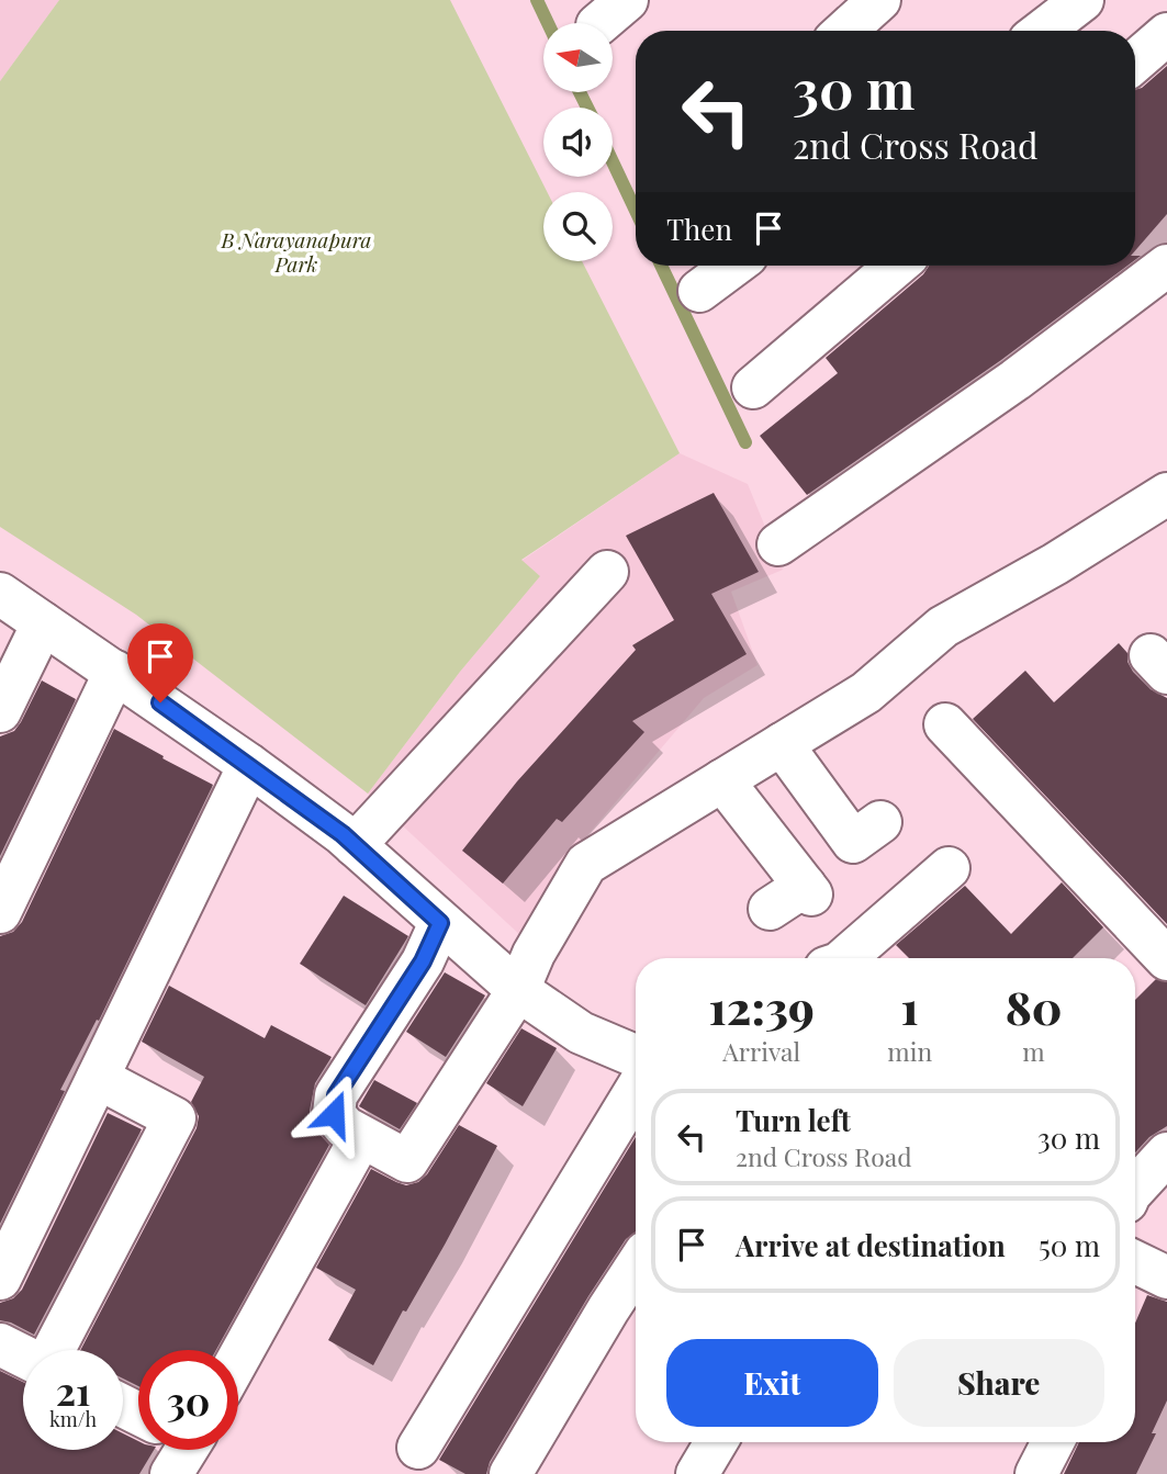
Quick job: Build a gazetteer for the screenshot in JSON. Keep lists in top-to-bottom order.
{
  "parks": ["B Narayanapura Park"],
  "north": "left",
  "page": {
    "turn": ["30 m", "2nd Cross Road"],
    "then": "Then",
    "eta": [
      "12:39",
      "Arrival",
      "1",
      "min",
      "80",
      "m"
    ],
    "list": [
      {
        "name": "Turn left",
        "note": "2nd Cross Road",
        "value": "30 m"
      },
      {
        "name": "Arrive at destination",
        "value": "50 m"
      }
    ],
    "buttons": ["Exit", "Share"],
    "speed": "21 km/h",
    "limit": "30"
  }
}
